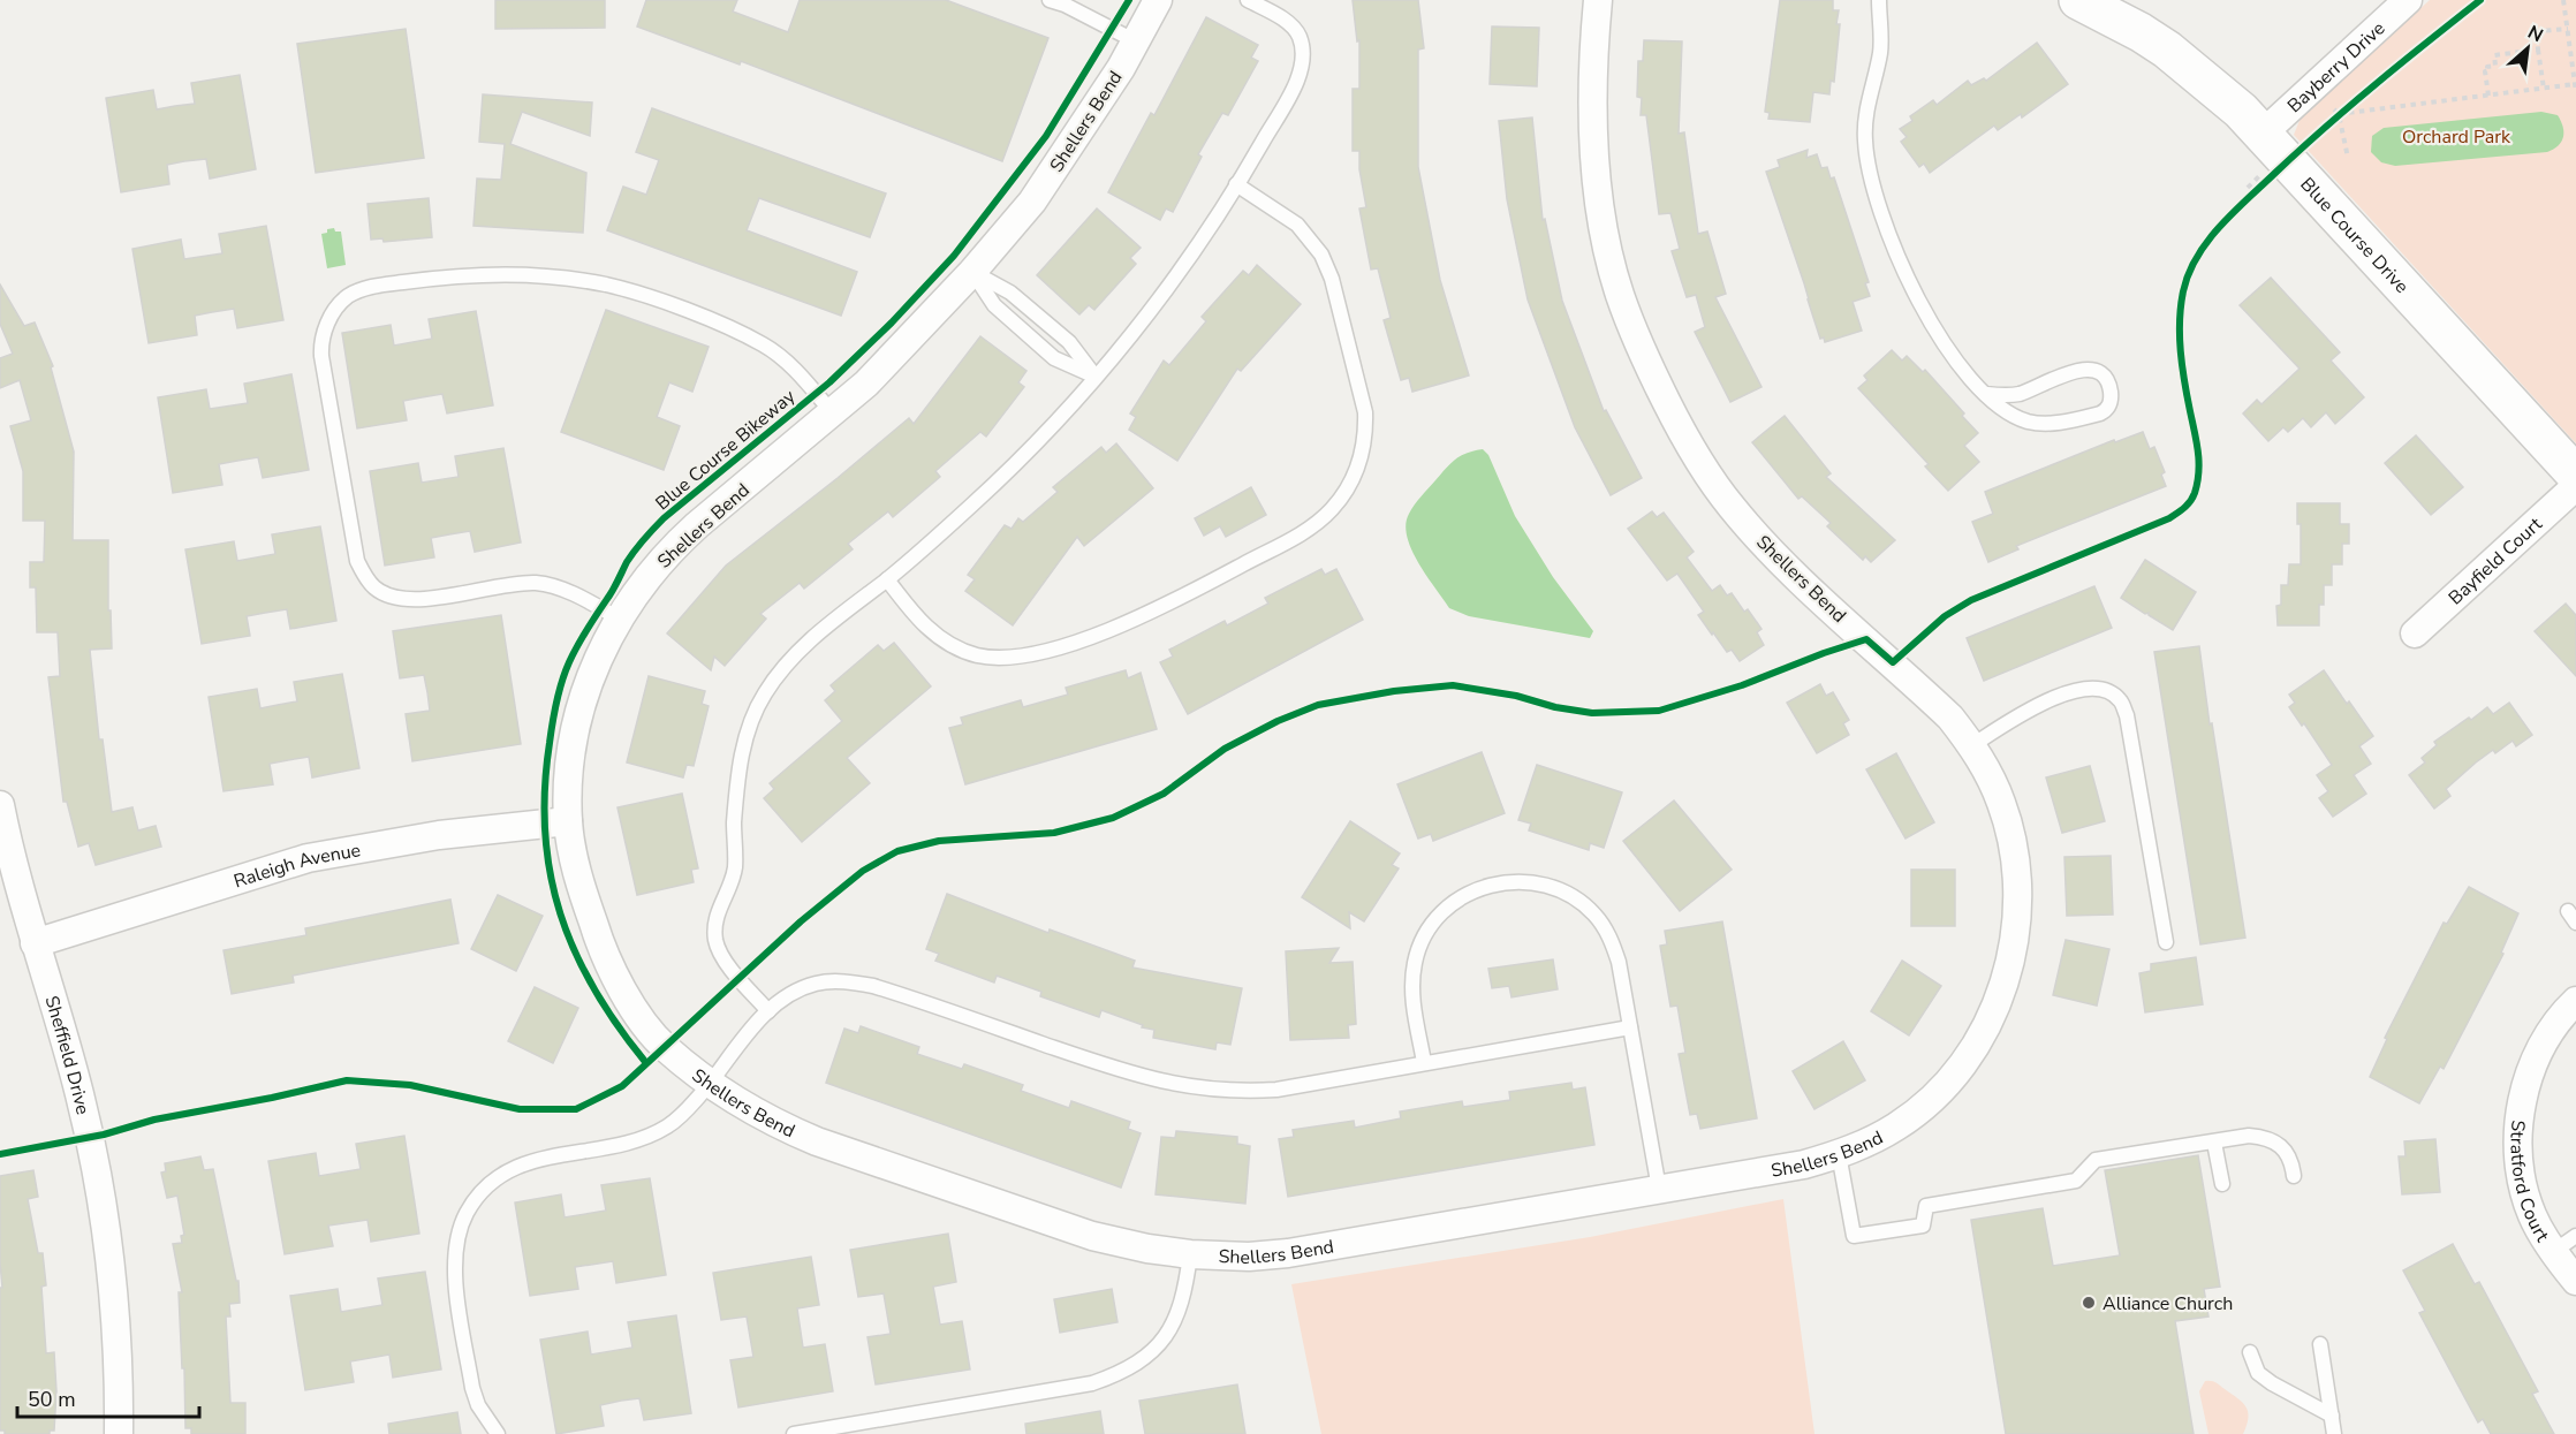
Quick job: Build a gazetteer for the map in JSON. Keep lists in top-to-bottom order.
{
  "streets": {
    "main road": ["Blue Course Drive"],
    "street": [
      "Bayberry Drive",
      "Shellers Bend",
      "Bayfield Court",
      "Raleigh Avenue",
      "Sheffield Drive",
      "Stratford Court"
    ],
    "cycle path": ["Blue Course Bikeway"]
  },
  "crossings": [
    ["Bayberry Drive", "Blue Course Drive"],
    ["Shellers Bend", "Raleigh Avenue"],
    ["Raleigh Avenue", "Sheffield Drive"]
  ],
  "parks": ["Orchard Park"],
  "places": ["Alliance Church"],
  "scale_bar": "50 m",
  "north": "top right"
}
